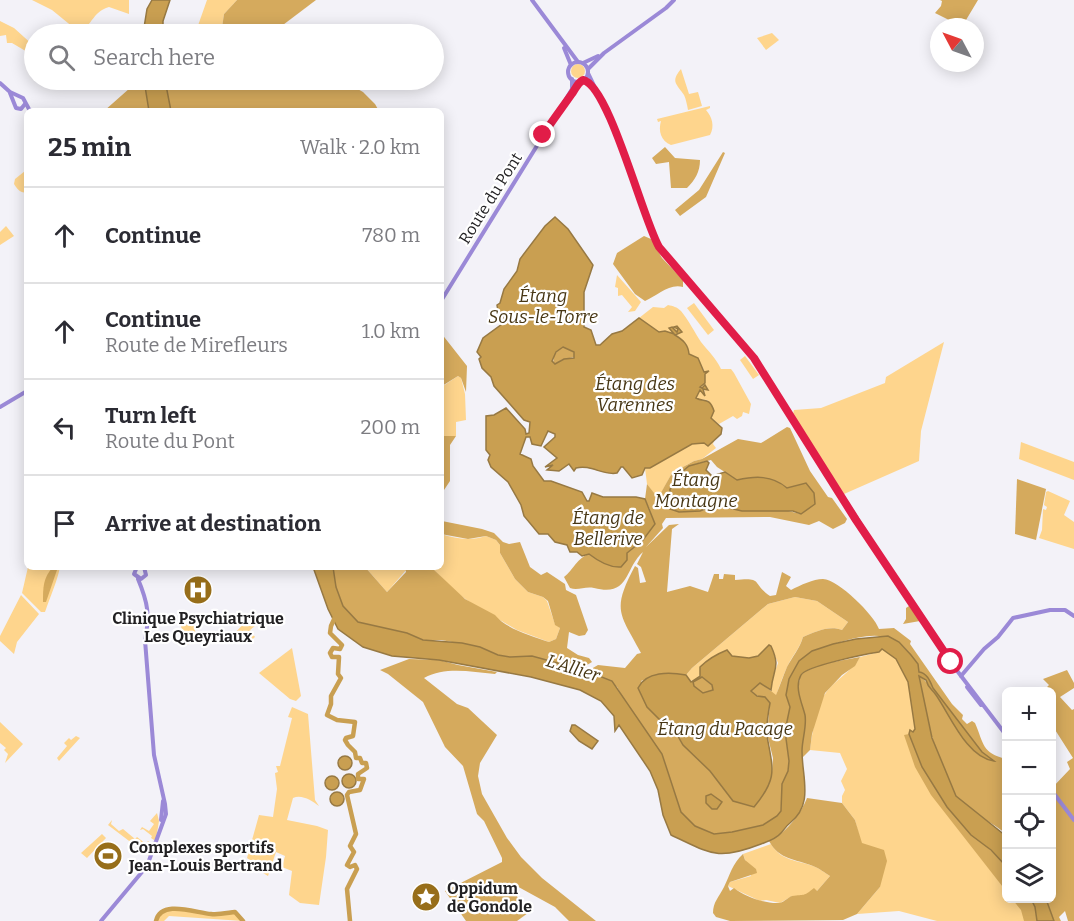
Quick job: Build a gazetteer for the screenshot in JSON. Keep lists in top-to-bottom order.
{
  "streets": {
    "street": ["Route du Pont"]
  },
  "water": [
    "Étang Sous-le-Torre",
    "Étang des Varennes",
    "Étang Montagne",
    "Étang de Bellerive",
    "L'Allier",
    "Étang du Pacage"
  ],
  "places": {
    "hospital": ["Clinique Psychiatrique Les Queyriaux"],
    "sports": ["Complexes sportifs Jean-Louis Bertrand"],
    "place": ["Oppidum de Gondole"]
  },
  "north": "top left",
  "page": {
    "search": "Search here",
    "heading": ["25 min", "Walk · 2.0 km"],
    "list": [
      ["Continue", "780 m"],
      ["Continue", "Route de Mirefleurs", "1.0 km"],
      ["Turn left", "Route du Pont", "200 m"],
      "Arrive at destination"
    ],
    "map_buttons": ["+", "−"]
  }
}
